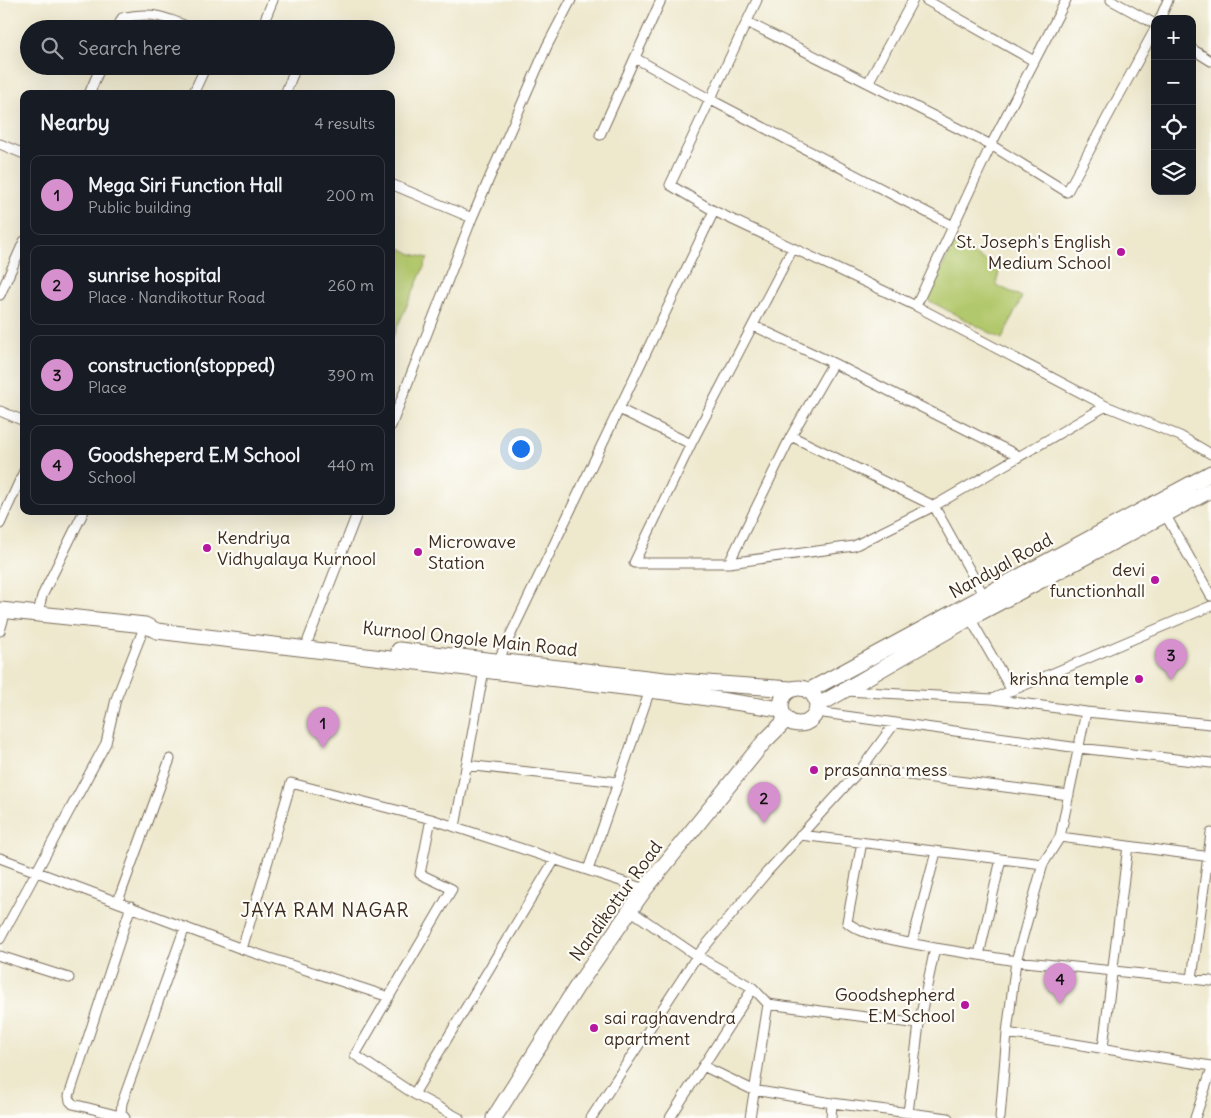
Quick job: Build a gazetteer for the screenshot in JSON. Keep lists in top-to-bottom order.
{
  "streets": {
    "main road": ["Nandyal Road", "Kurnool Ongole Main Road", "Nandikottur Road"]
  },
  "crossings": [
    ["Nandyal Road", "Kurnool Ongole Main Road"],
    ["Nandyal Road", "Nandikottur Road"],
    ["Kurnool Ongole Main Road", "Nandikottur Road"]
  ],
  "districts": ["JAYA RAM NAGAR"],
  "places": [
    "St. Joseph's English Medium School",
    "Kendriya Vidhyalaya Kurnool",
    "Microwave Station",
    "devi functionhall",
    "krishna temple",
    "prasanna mess",
    "Goodshepherd E.M School",
    "sai raghavendra apartment"
  ],
  "page": {
    "map_buttons": ["+", "−"],
    "search": "Search here",
    "heading": ["Nearby", "4 results"],
    "list": [
      {
        "mark": "1",
        "name": "Mega Siri Function Hall",
        "note": "Public building",
        "value": "200 m"
      },
      {
        "mark": "2",
        "name": "sunrise hospital",
        "note": "Place · Nandikottur Road",
        "value": "260 m"
      },
      {
        "mark": "3",
        "name": "construction(stopped)",
        "note": "Place",
        "value": "390 m"
      },
      {
        "mark": "4",
        "name": "Goodsheperd E.M School",
        "note": "School",
        "value": "440 m"
      }
    ],
    "pins": [
      "3",
      "1",
      "2",
      "4"
    ]
  }
}
